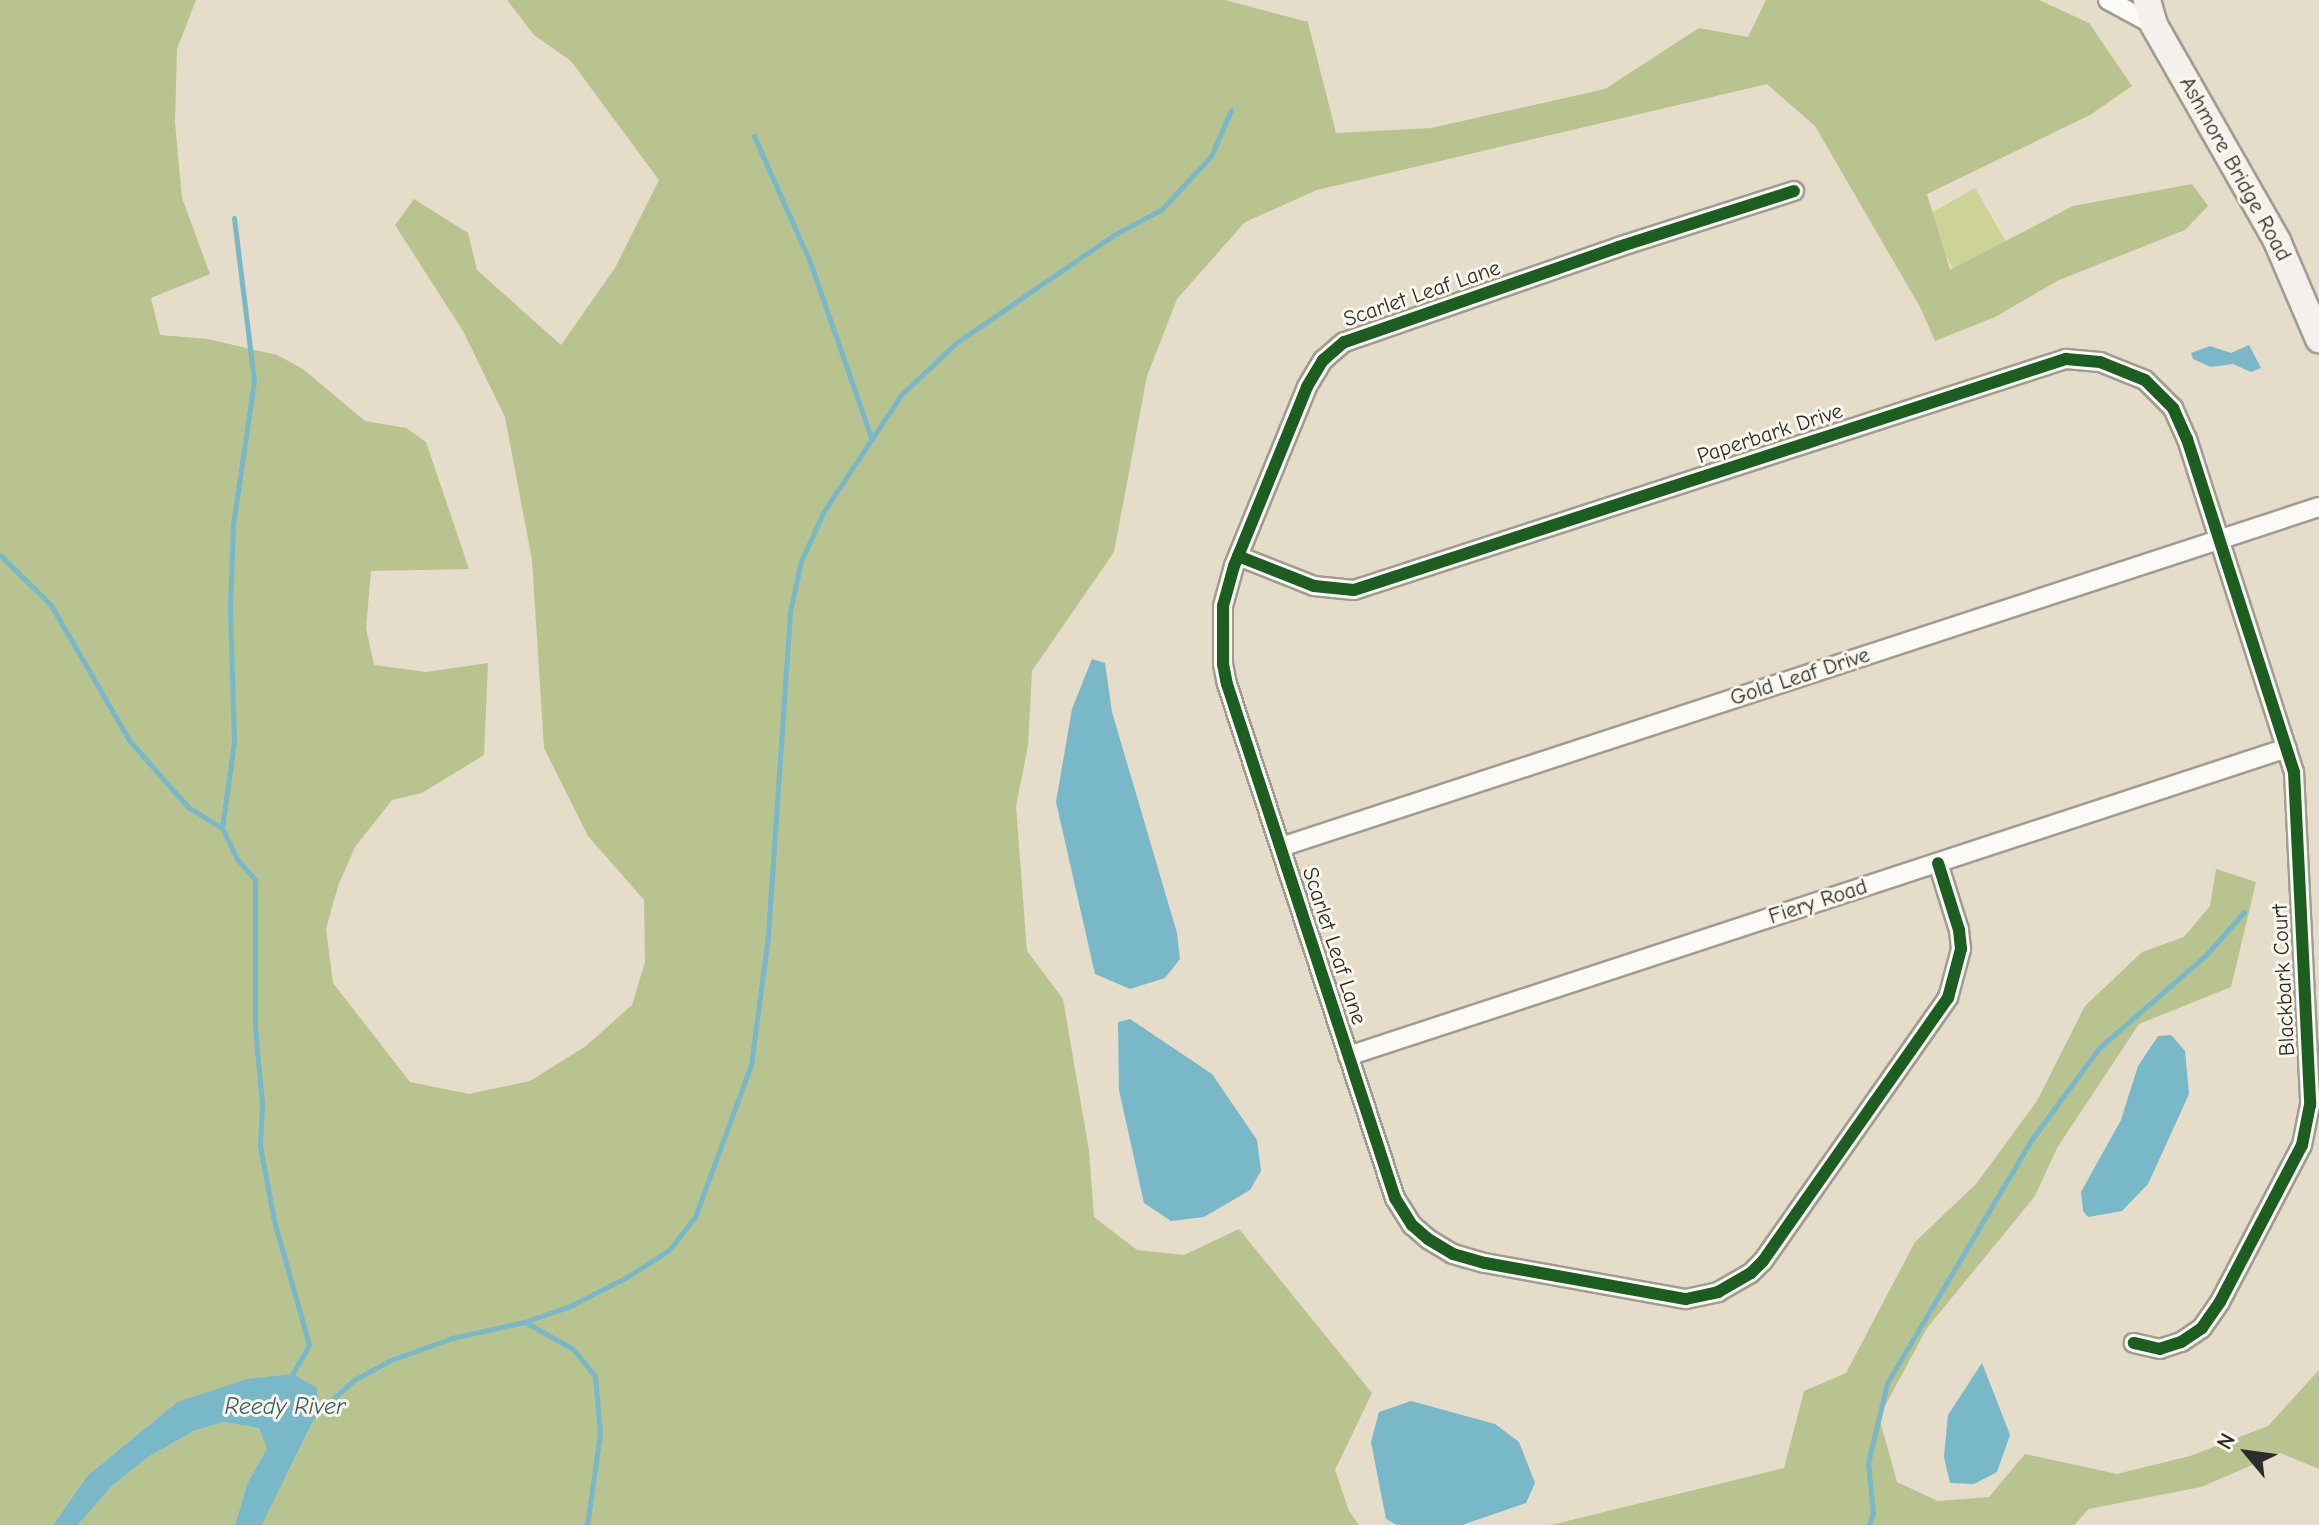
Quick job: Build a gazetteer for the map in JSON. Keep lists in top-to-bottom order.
{
  "streets": {
    "main road": ["Ashmore Bridge Road"],
    "street": [
      "Scarlet Leaf Lane",
      "Paperbark Drive",
      "Gold Leaf Drive",
      "Fiery Road",
      "Blackbark Court"
    ]
  },
  "crossings": [
    ["Scarlet Leaf Lane", "Paperbark Drive"],
    ["Scarlet Leaf Lane", "Gold Leaf Drive"],
    ["Scarlet Leaf Lane", "Fiery Road"],
    ["Paperbark Drive", "Gold Leaf Drive"],
    ["Paperbark Drive", "Blackbark Court"],
    ["Gold Leaf Drive", "Blackbark Court"],
    ["Fiery Road", "Blackbark Court"]
  ],
  "water": ["Reedy River"],
  "north": "top left"
}
